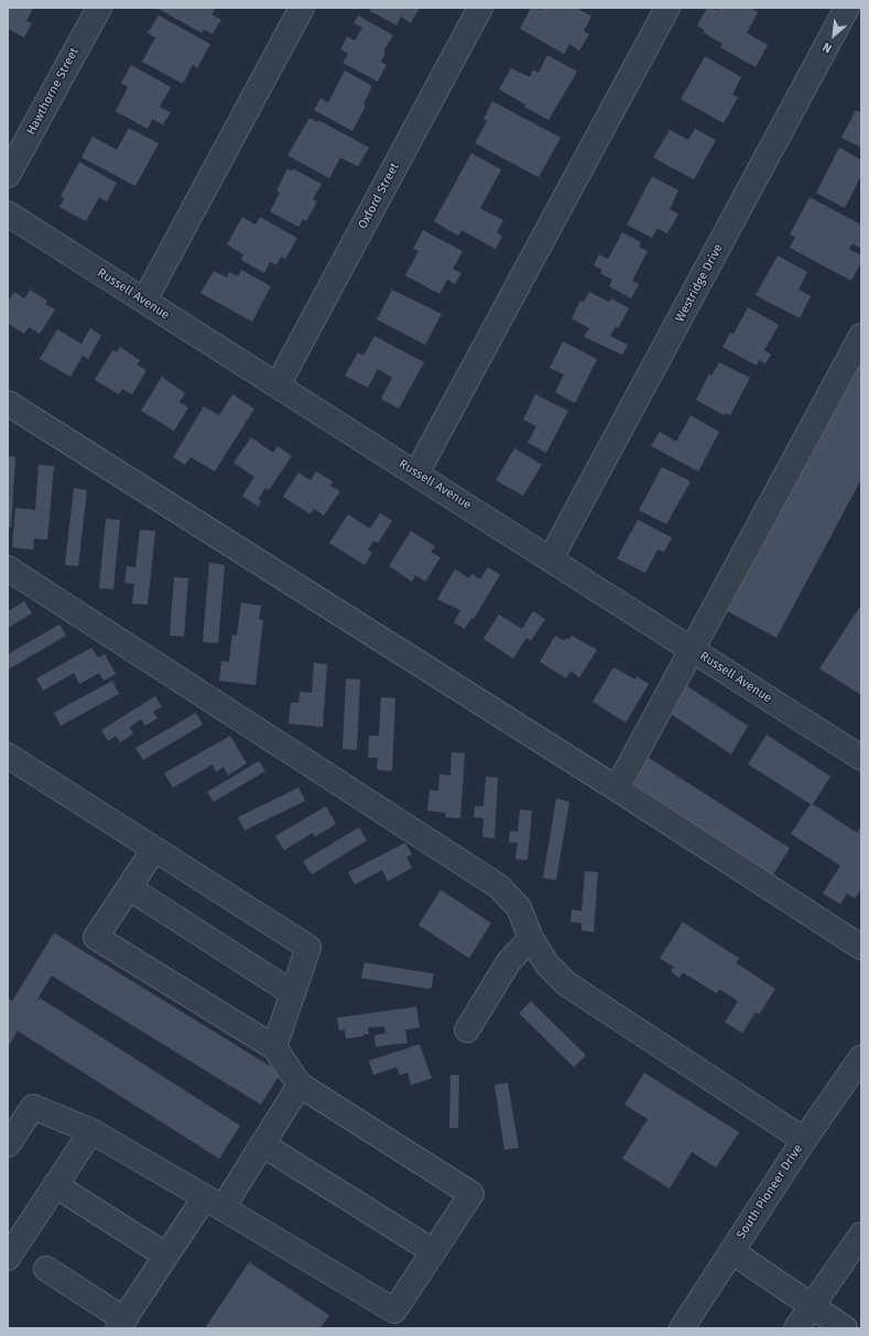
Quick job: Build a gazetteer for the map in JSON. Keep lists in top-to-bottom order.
{
  "streets": {
    "street": [
      "Hawthorne Street",
      "Oxford Street",
      "Westridge Drive",
      "Russell Avenue",
      "South Pioneer Drive"
    ]
  },
  "crossings": [
    ["Oxford Street", "Russell Avenue"],
    ["Westridge Drive", "Russell Avenue"]
  ],
  "north": "bottom left"
}
